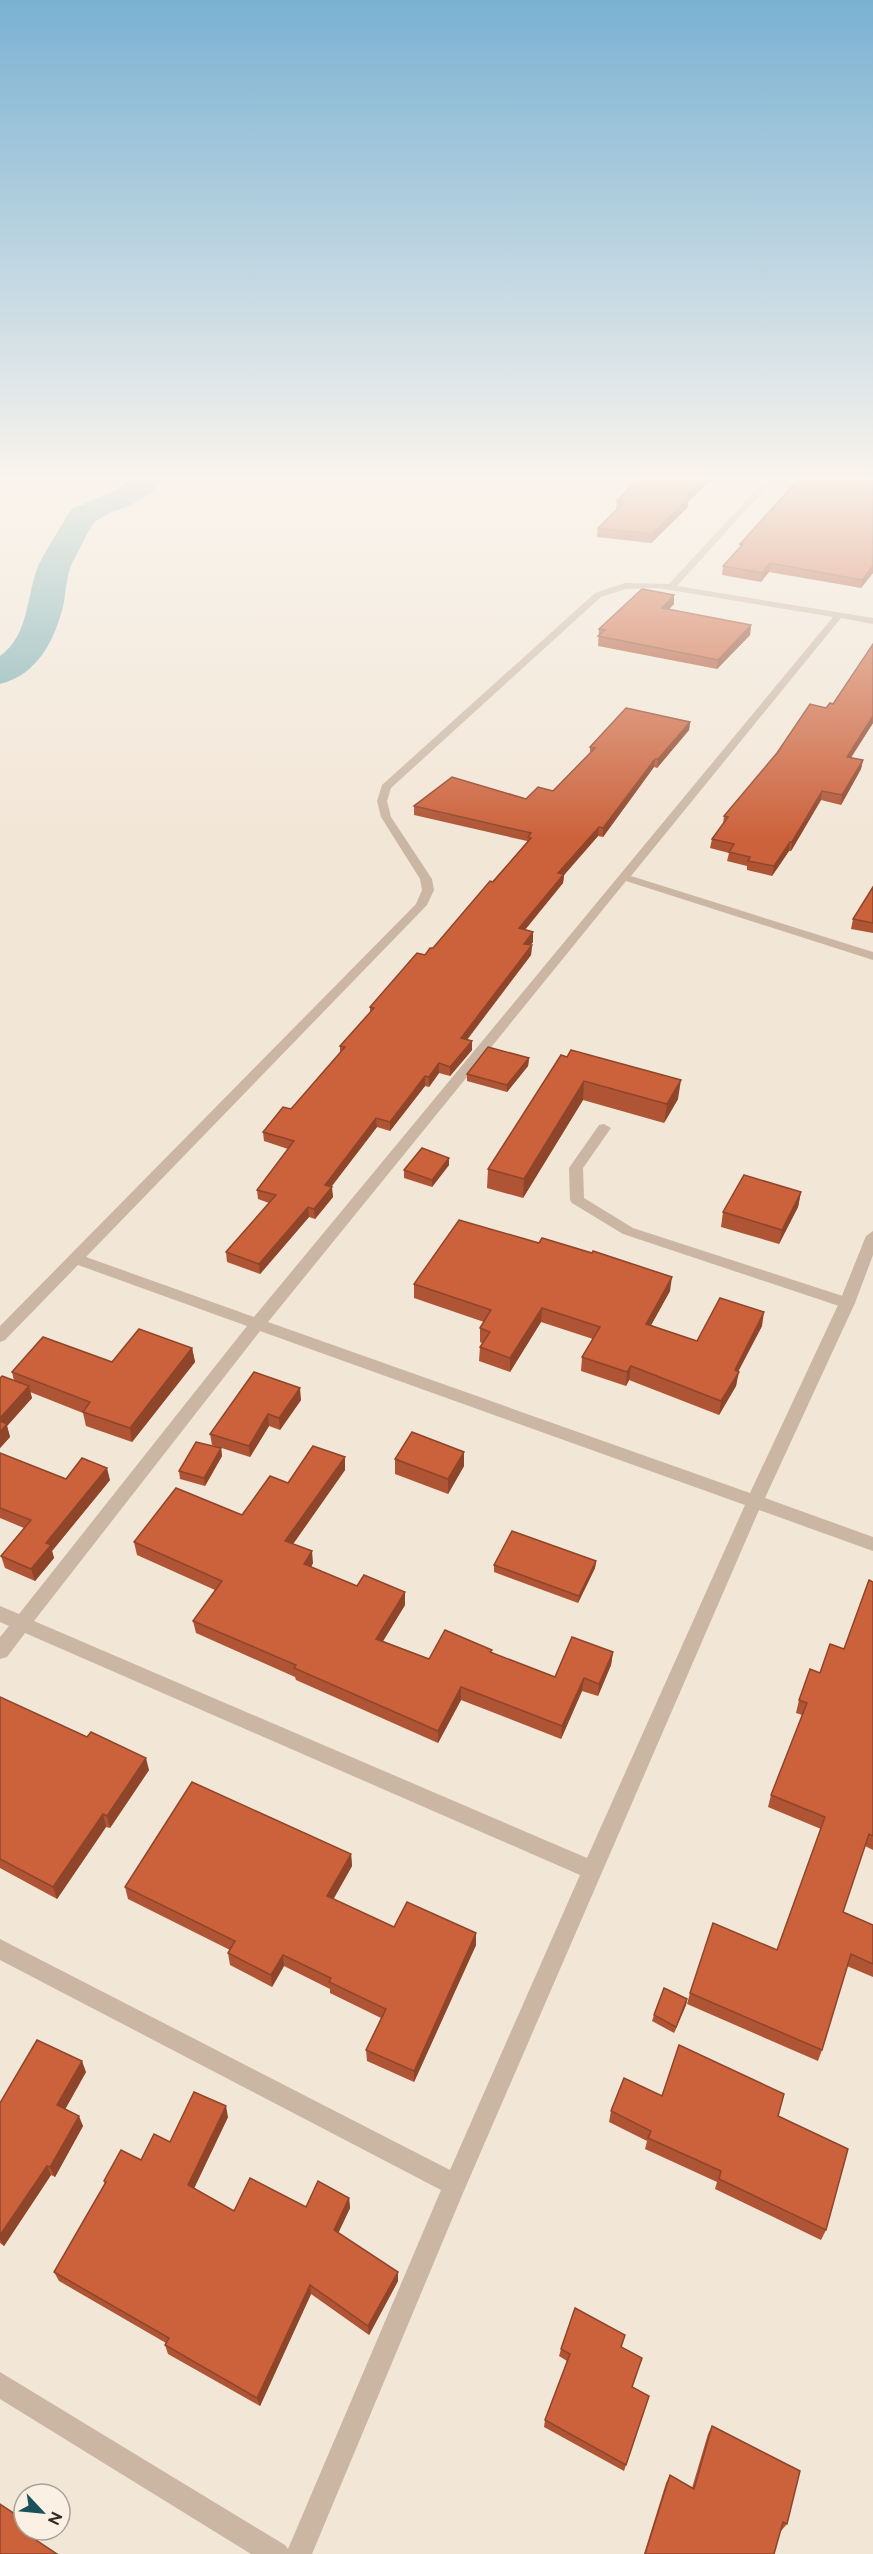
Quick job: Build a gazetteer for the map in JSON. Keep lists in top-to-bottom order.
{
  "north": "bottom right"
}
